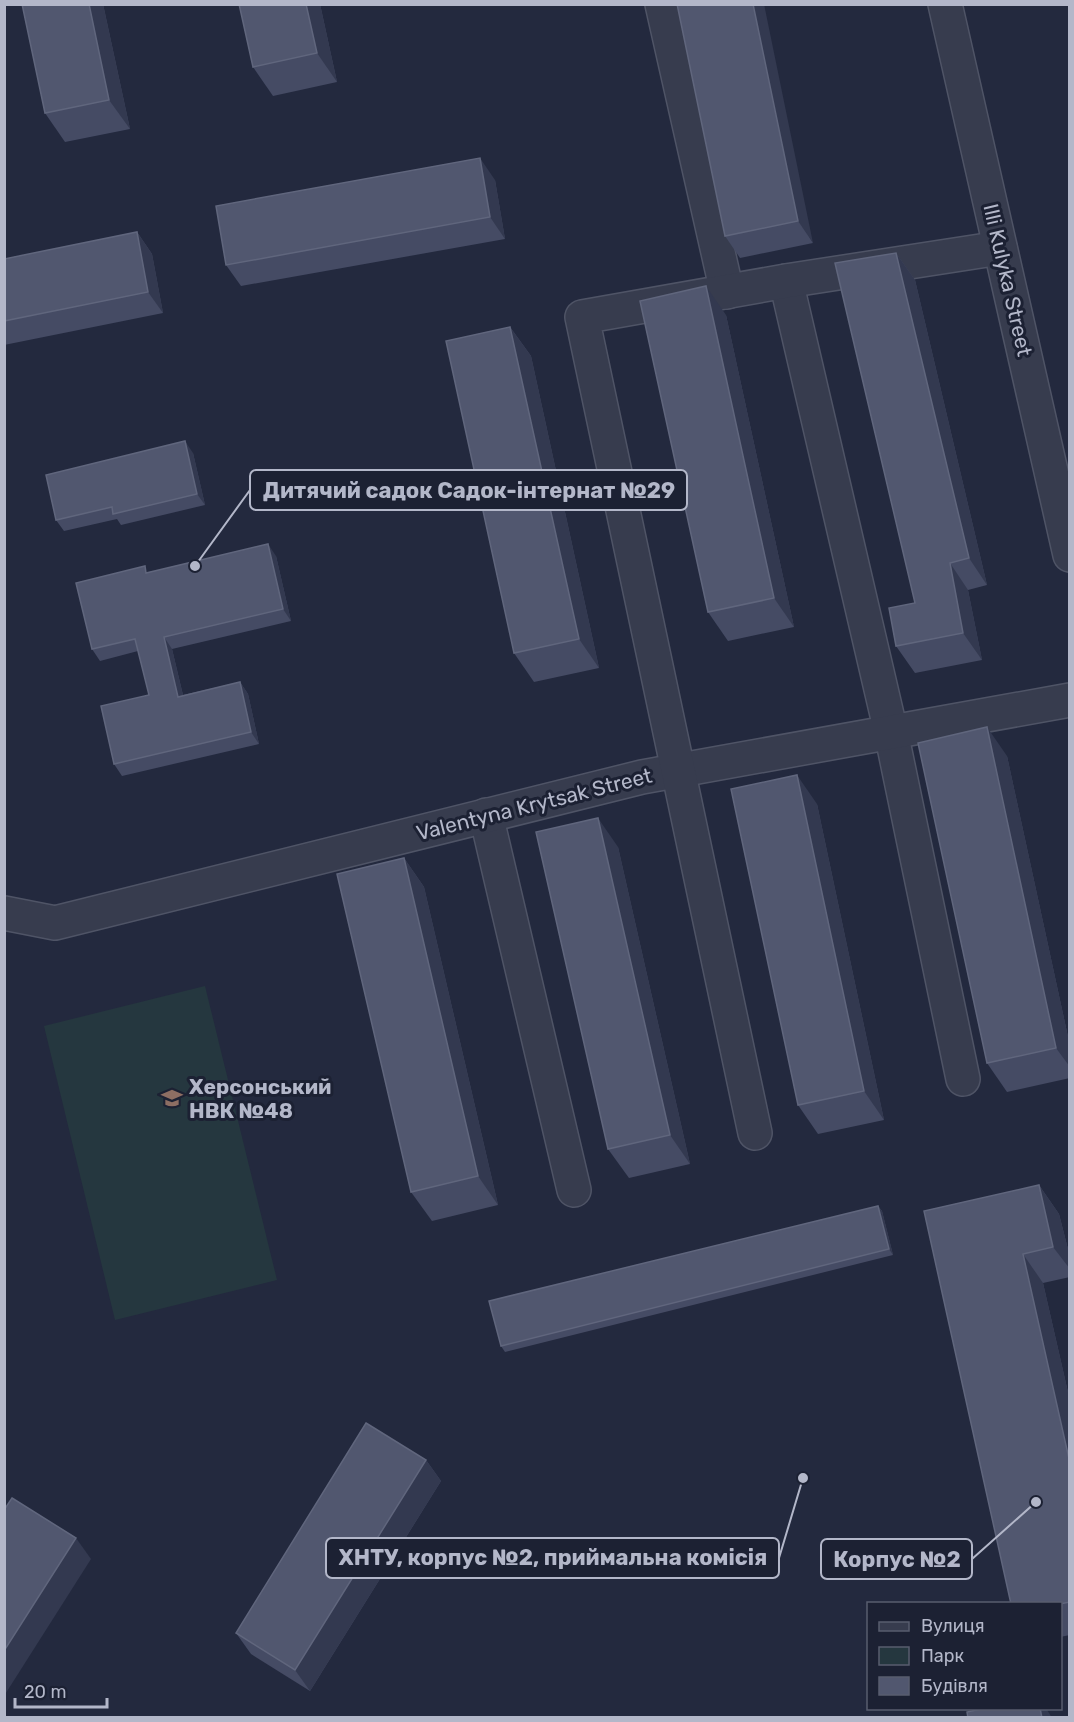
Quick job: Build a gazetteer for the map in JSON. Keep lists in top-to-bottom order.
{
  "streets": {
    "street": ["Illi Kulyka Street", "Valentyna Krytsak Street"]
  },
  "places": {
    "other": ["Дитячий садок Садок-інтернат №29", "ХНТУ, корпус №2, приймальна комісія", "Корпус №2"],
    "school or university": ["Херсонський НВК №48"]
  },
  "legend": ["Вулиця", "Парк", "Будівля"],
  "scale_bar": "20 m"
}
